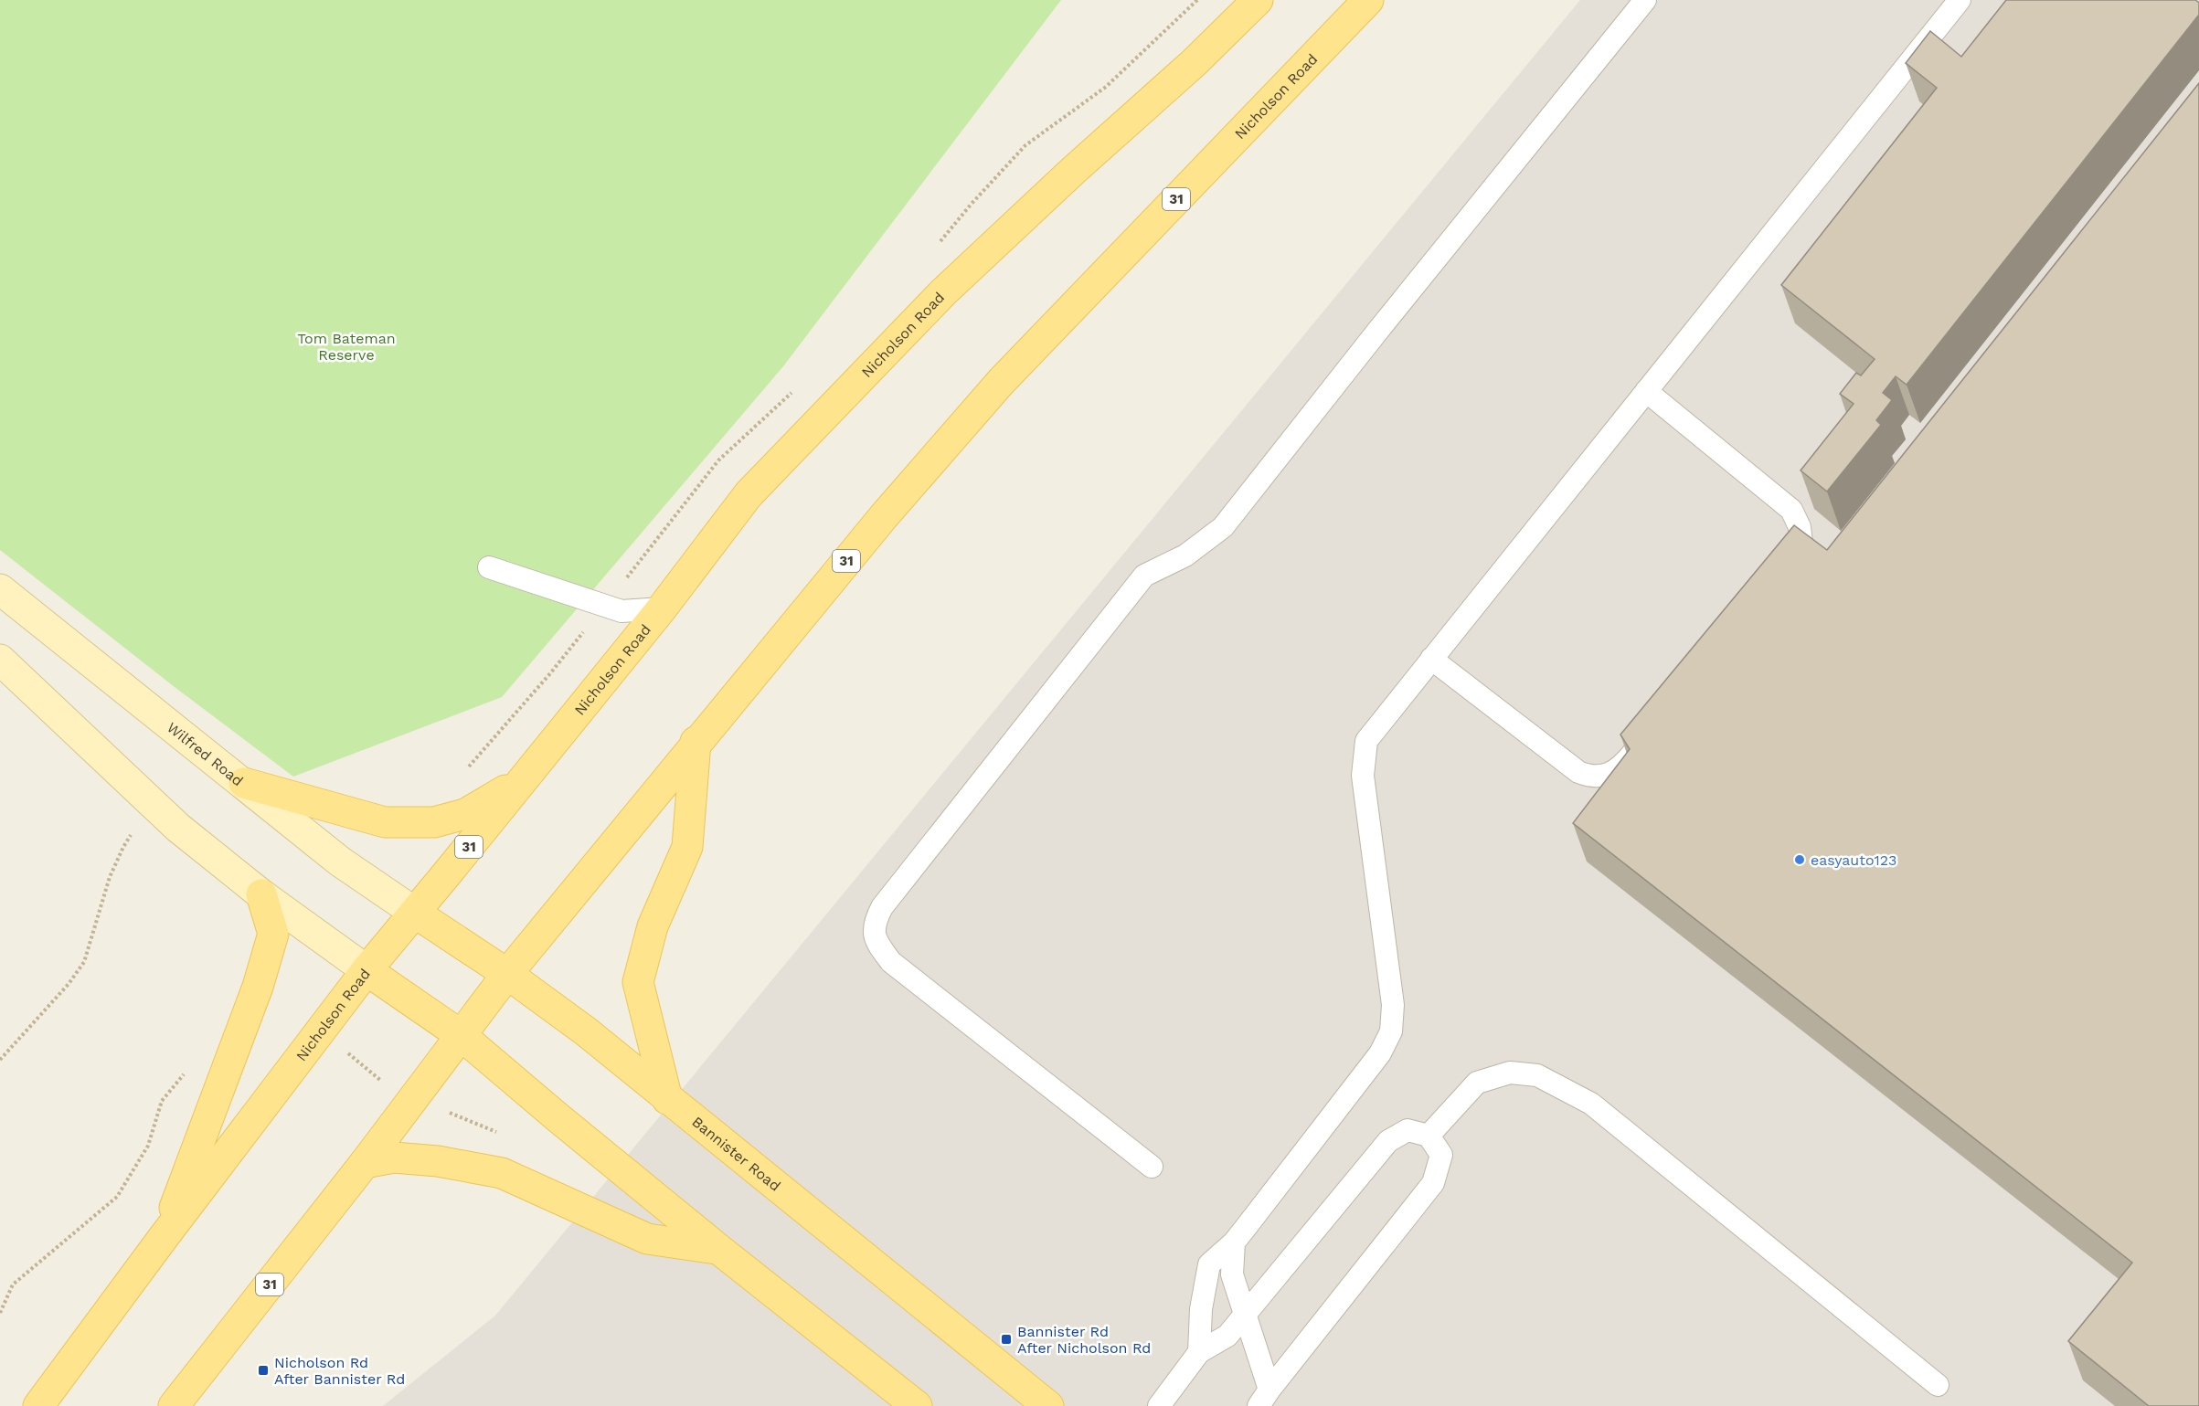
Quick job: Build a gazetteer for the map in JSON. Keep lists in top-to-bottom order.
{
  "streets": {
    "main road": [
      "Nicholson Road",
      "31",
      "Wilfred Road",
      "Bannister Road"
    ]
  },
  "crossings": [
    ["Nicholson Road", "Wilfred Road"],
    ["Nicholson Road", "Bannister Road"],
    ["Wilfred Road", "Bannister Road"]
  ],
  "parks": ["Tom Bateman Reserve"],
  "places": {
    "other": ["easyauto123"],
    "transit": ["Bannister Rd After Nicholson Rd", "Nicholson Rd After Bannister Rd"]
  }
}
